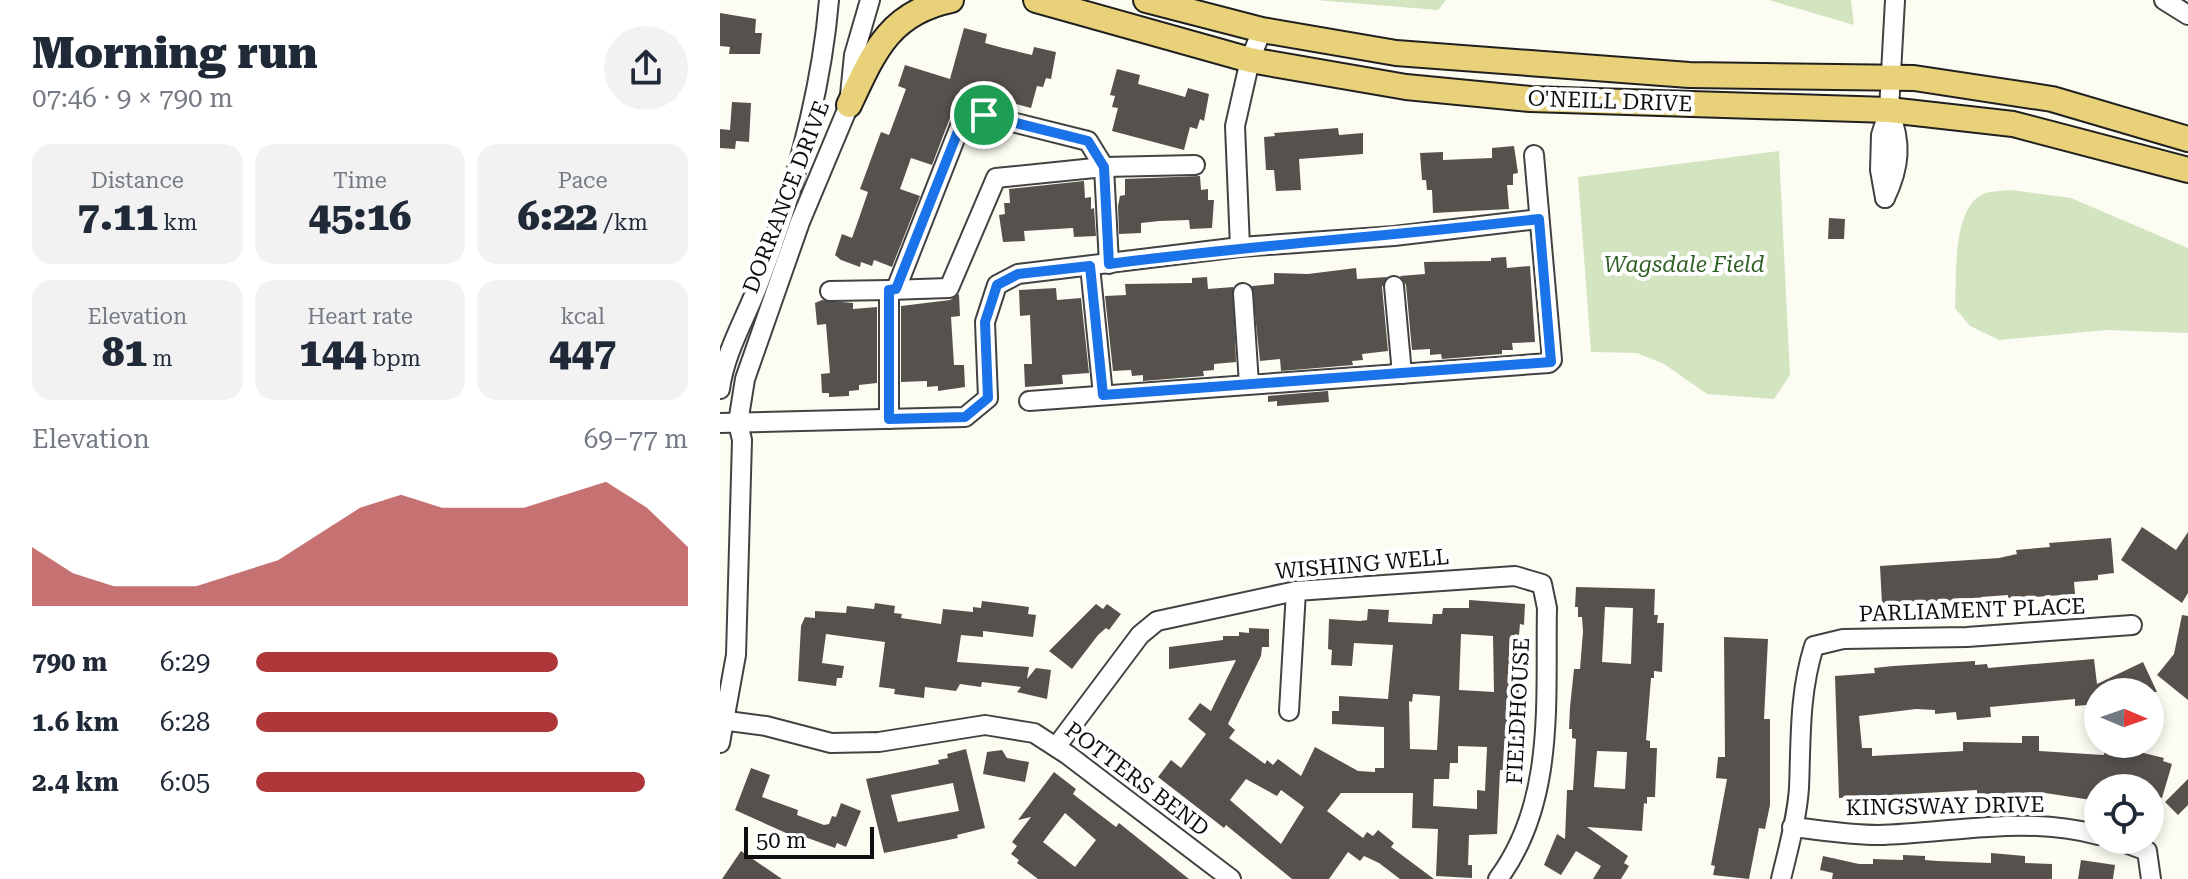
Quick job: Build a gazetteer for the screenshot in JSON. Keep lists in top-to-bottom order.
{
  "streets": {
    "main road": ["O'NEILL DRIVE"],
    "street": [
      "DORRANCE DRIVE",
      "WISHING WELL",
      "PARLIAMENT PLACE",
      "FIELDHOUSE",
      "POTTERS BEND",
      "KINGSWAY DRIVE"
    ]
  },
  "crossings": [
    ["DORRANCE DRIVE", "POTTERS BEND"],
    ["WISHING WELL", "FIELDHOUSE"],
    ["WISHING WELL", "POTTERS BEND"],
    ["PARLIAMENT PLACE", "KINGSWAY DRIVE"]
  ],
  "parks": ["Wagsdale Field"],
  "scale_bar": "50 m",
  "north": "right",
  "page": {
    "heading": ["Morning run", "07:46 · 9 × 790 m"],
    "stats": [
      ["Distance", "7.11 km"],
      ["Time", "45:16"],
      ["Pace", "6:22 /km"],
      ["Elevation", "81 m"],
      ["Heart rate", "144 bpm"],
      ["kcal", "447"]
    ],
    "chart": ["Elevation", "69–77 m"],
    "list": [
      {
        "name": "790 m",
        "note": "6:29"
      },
      {
        "name": "1.6 km",
        "note": "6:28"
      },
      {
        "name": "2.4 km",
        "note": "6:05"
      }
    ],
    "scale": "50 m"
  }
}
